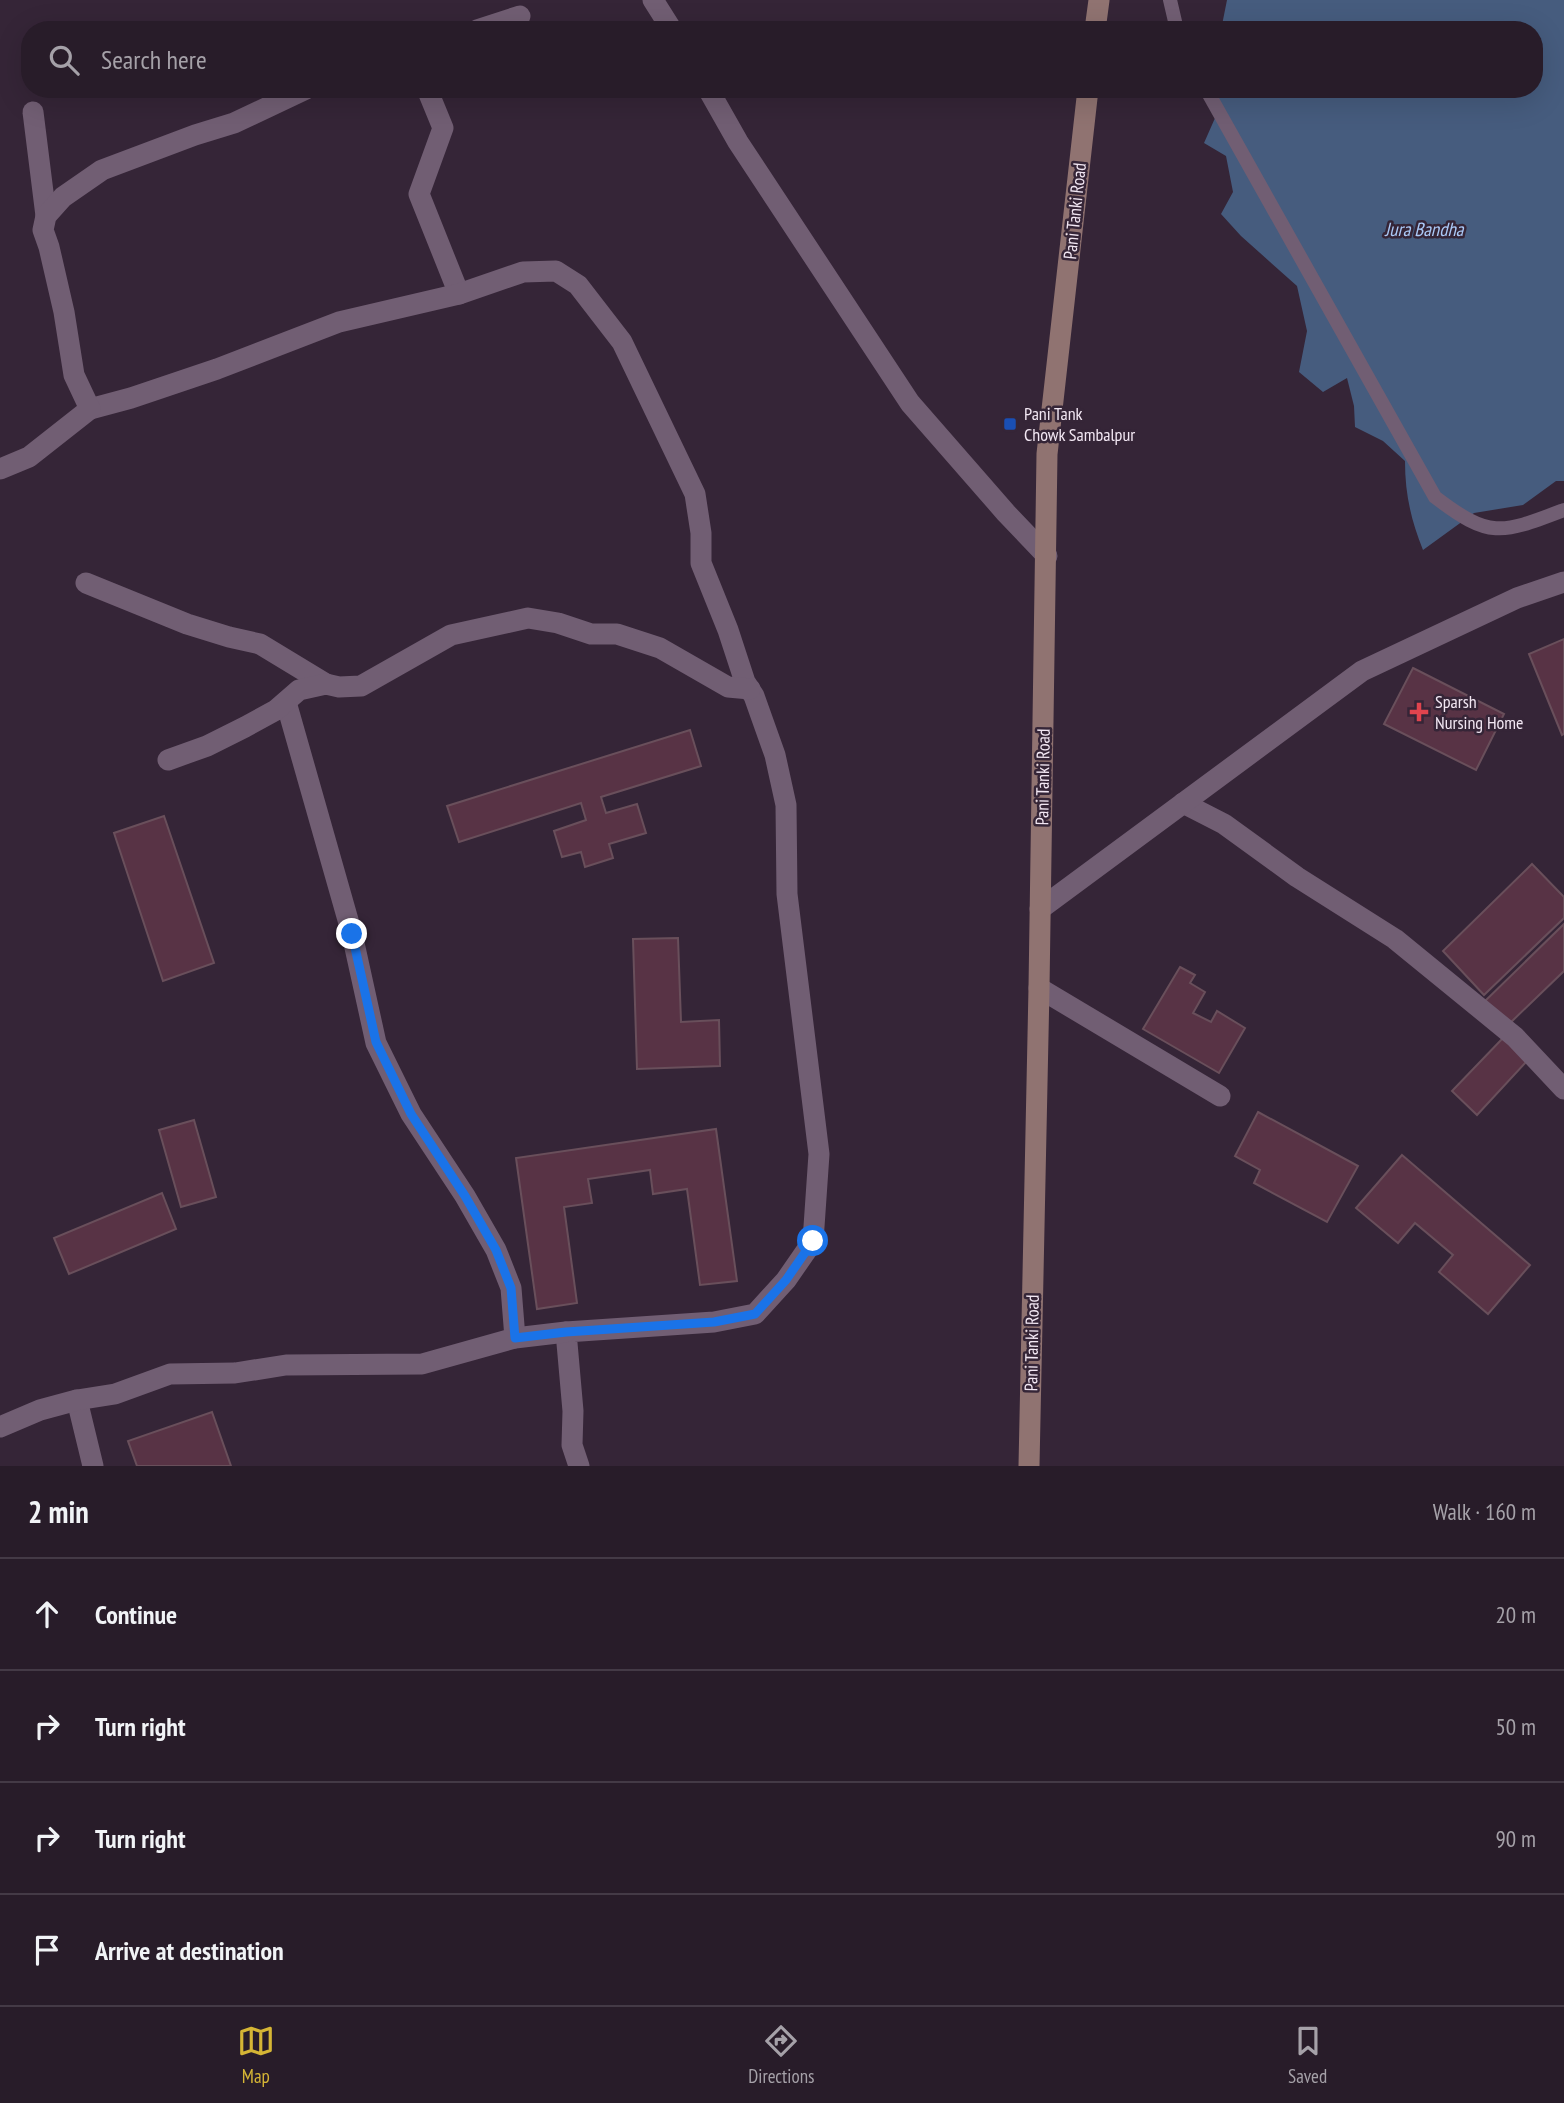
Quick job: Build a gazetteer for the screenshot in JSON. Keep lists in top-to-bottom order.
{
  "streets": {
    "street": ["Pani Tanki Road"]
  },
  "water": ["Jura Bandha"],
  "places": {
    "transit": ["Pani Tank Chowk Sambalpur"],
    "health": ["Sparsh Nursing Home"]
  },
  "page": {
    "search": "Search here",
    "heading": ["2 min", "Walk · 160 m"],
    "list": [
      ["Continue", "20 m"],
      ["Turn right", "50 m"],
      ["Turn right", "90 m"],
      "Arrive at destination"
    ],
    "nav": ["Map", "Directions", "Saved"]
  }
}
